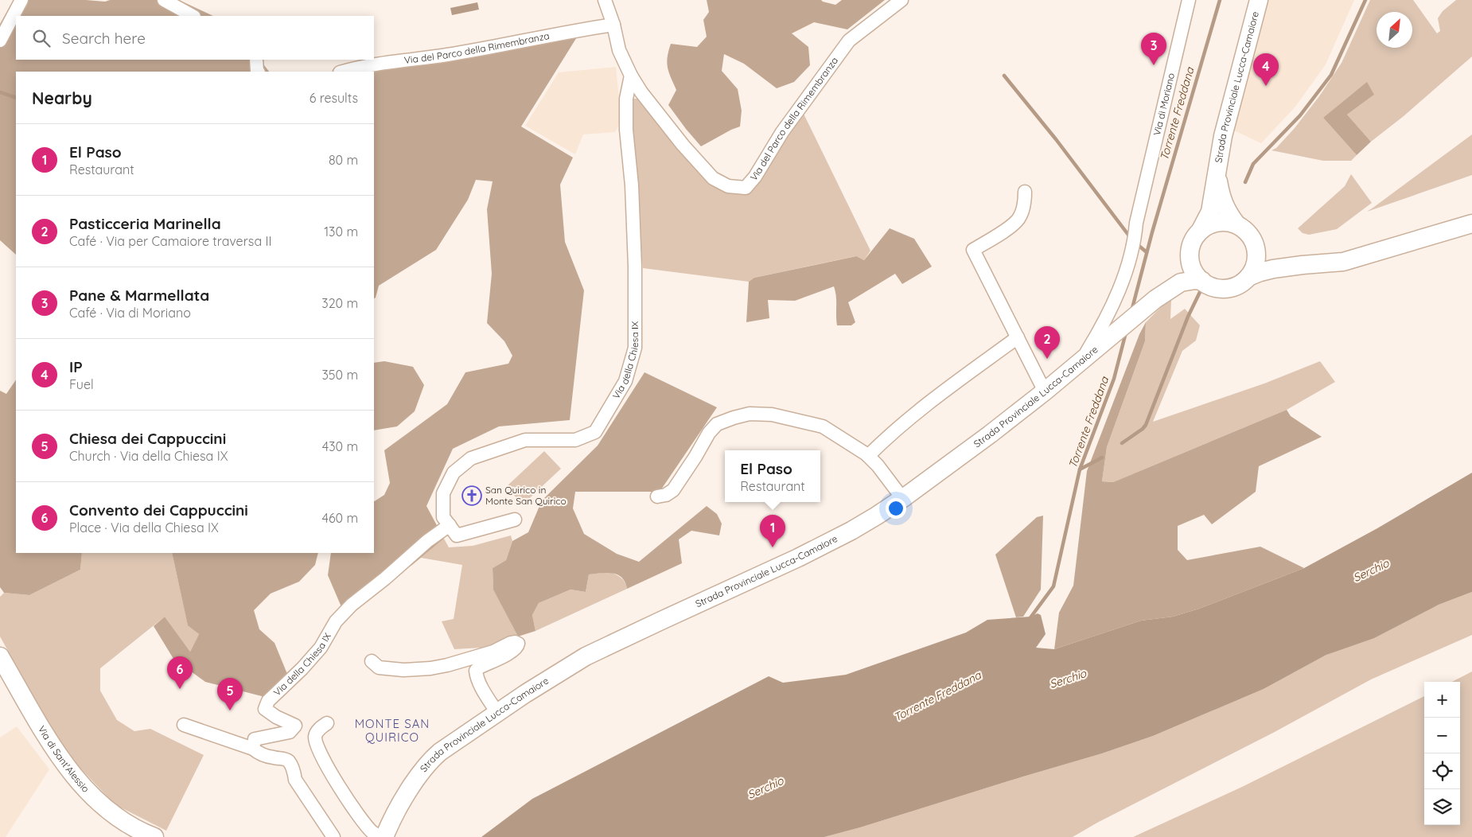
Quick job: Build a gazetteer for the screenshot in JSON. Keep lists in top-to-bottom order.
{
  "streets": {
    "main road": ["Strada Provinciale Lucca-Camaiore", "Via di Sant'Alessio"],
    "street": ["Via del Parco della Rimembranza", "Via di Moriano", "Via della Chiesa IX"]
  },
  "crossings": [
    ["Via del Parco della Rimembranza", "Via della Chiesa IX"],
    ["Strada Provinciale Lucca-Camaiore", "Via di Moriano"]
  ],
  "districts": ["MONTE SAN QUIRICO"],
  "water": ["Torrente Freddana", "Serchio"],
  "places": {
    "church": ["San Quirico in Monte San Quirico"]
  },
  "north": "top right",
  "page": {
    "search": "Search here",
    "pins": [
      "3",
      "4",
      "2",
      "1",
      "6",
      "5"
    ],
    "heading": ["Nearby", "6 results"],
    "list": [
      {
        "mark": "1",
        "name": "El Paso",
        "note": "Restaurant",
        "value": "80 m"
      },
      {
        "mark": "2",
        "name": "Pasticceria Marinella",
        "note": "Café · Via per Camaiore traversa II",
        "value": "130 m"
      },
      {
        "mark": "3",
        "name": "Pane & Marmellata",
        "note": "Café · Via di Moriano",
        "value": "320 m"
      },
      {
        "mark": "4",
        "name": "IP",
        "note": "Fuel",
        "value": "350 m"
      },
      {
        "mark": "5",
        "name": "Chiesa dei Cappuccini",
        "note": "Church · Via della Chiesa IX",
        "value": "430 m"
      },
      {
        "mark": "6",
        "name": "Convento dei Cappuccini",
        "note": "Place · Via della Chiesa IX",
        "value": "460 m"
      }
    ],
    "popup": ["El Paso", "Restaurant"],
    "map_buttons": ["+", "−"]
  }
}
